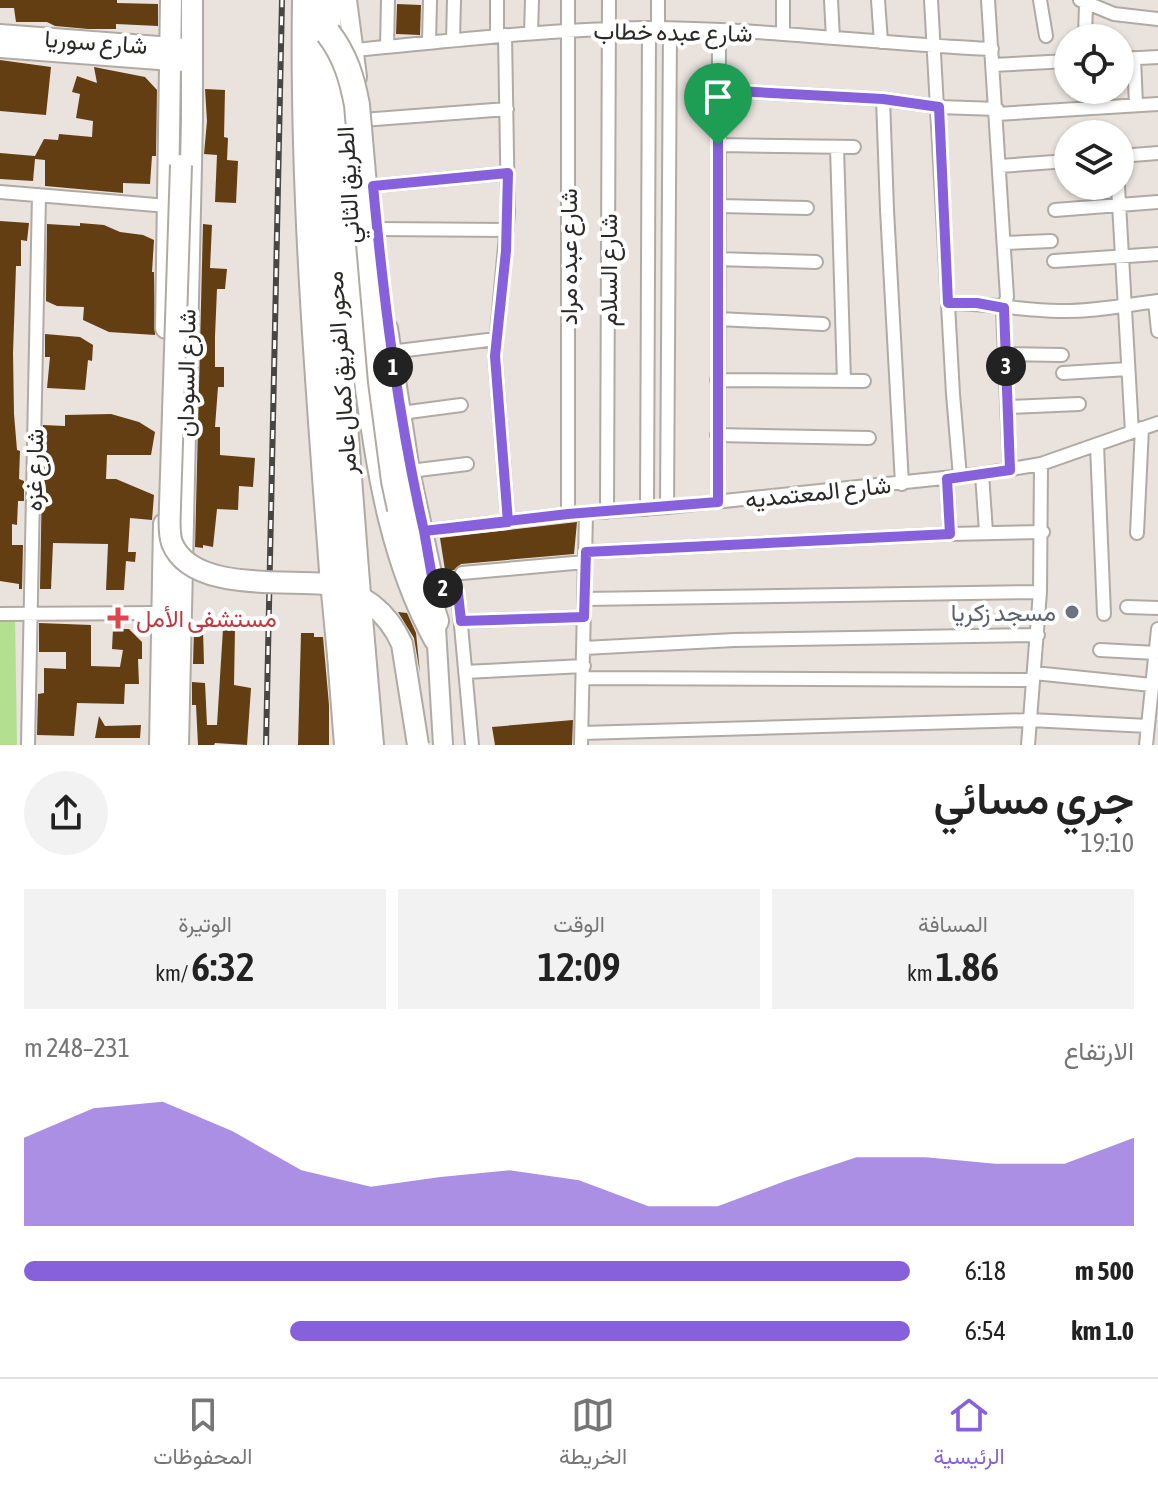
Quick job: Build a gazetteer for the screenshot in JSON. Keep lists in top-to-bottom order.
{
  "streets": {
    "highway": ["محور الفريق كمال عامر"],
    "main road": ["شارع السودان"],
    "street": [
      "شارع عبده خطاب",
      "شارع سوريا",
      "الطريق الثاني",
      "شارع عبده مراد",
      "شارع السلام",
      "شارع غزه",
      "شارع المعتمديه"
    ]
  },
  "crossings": [
    ["شارع عبده خطاب", "شارع عبده مراد"],
    ["شارع عبده خطاب", "شارع السلام"],
    ["شارع سوريا", "شارع السودان"],
    ["شارع عبده مراد", "شارع المعتمديه"],
    ["شارع السلام", "شارع المعتمديه"]
  ],
  "places": {
    "other": ["مسجد زكريا"],
    "health": ["مستشفى الأمل"]
  },
  "page": {
    "pins": ["3", "1", "2"],
    "heading": ["جري مسائي", "19:10"],
    "stats": [
      ["المسافة", "1.86 km"],
      ["الوقت", "12:09"],
      ["الوتيرة", "6:32 /km"]
    ],
    "chart": ["الارتفاع", "231–248 m"],
    "list": [
      {
        "name": "500 m",
        "note": "6:18"
      },
      {
        "name": "1.0 km",
        "note": "6:54"
      }
    ],
    "tabs": ["الرئيسية", "الخريطة", "المحفوظات"]
  }
}
